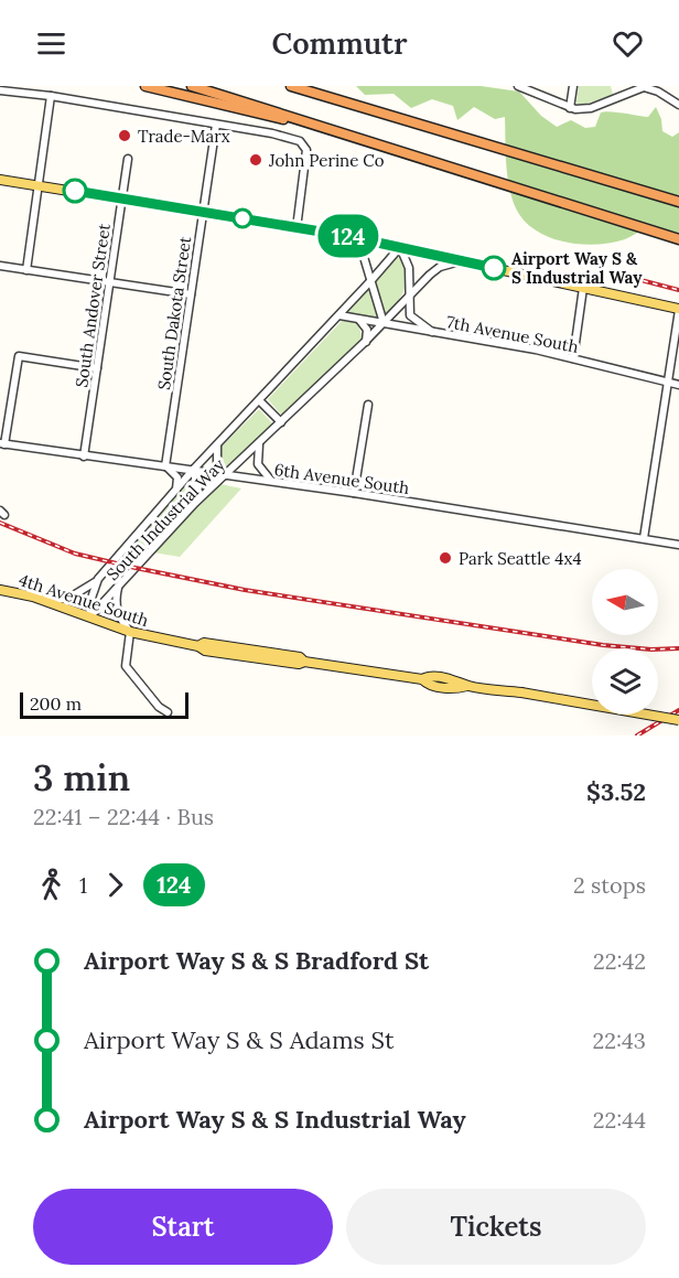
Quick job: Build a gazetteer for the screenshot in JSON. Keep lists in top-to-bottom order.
{
  "streets": {
    "main road": ["4th Avenue South"],
    "street": [
      "South Andover Street",
      "South Dakota Street",
      "7th Avenue South",
      "6th Avenue South",
      "South Industrial Way"
    ]
  },
  "crossings": [
    ["South Andover Street", "6th Avenue South"],
    ["South Dakota Street", "6th Avenue South"],
    ["7th Avenue South", "South Industrial Way"],
    ["6th Avenue South", "South Industrial Way"],
    ["South Industrial Way", "4th Avenue South"]
  ],
  "places": [
    "Trade-Marx",
    "John Perine Co",
    "Airport Way S & S Industrial Way",
    "Park Seattle 4x4"
  ],
  "lines": ["bus line 124"],
  "scale_bar": "200 m",
  "north": "left",
  "page": {
    "header": "Commutr",
    "on_map": "124",
    "scale": "200 m",
    "heading": ["3 min", "22:41 – 22:44 · Bus", "$3.52"],
    "legs": ["1", "124", "2 stops"],
    "list": [
      {
        "name": "Airport Way S & S Bradford St",
        "value": "22:42"
      },
      {
        "name": "Airport Way S & S Adams St",
        "value": "22:43"
      },
      {
        "name": "Airport Way S & S Industrial Way",
        "value": "22:44"
      }
    ],
    "buttons": ["Start", "Tickets"]
  }
}
